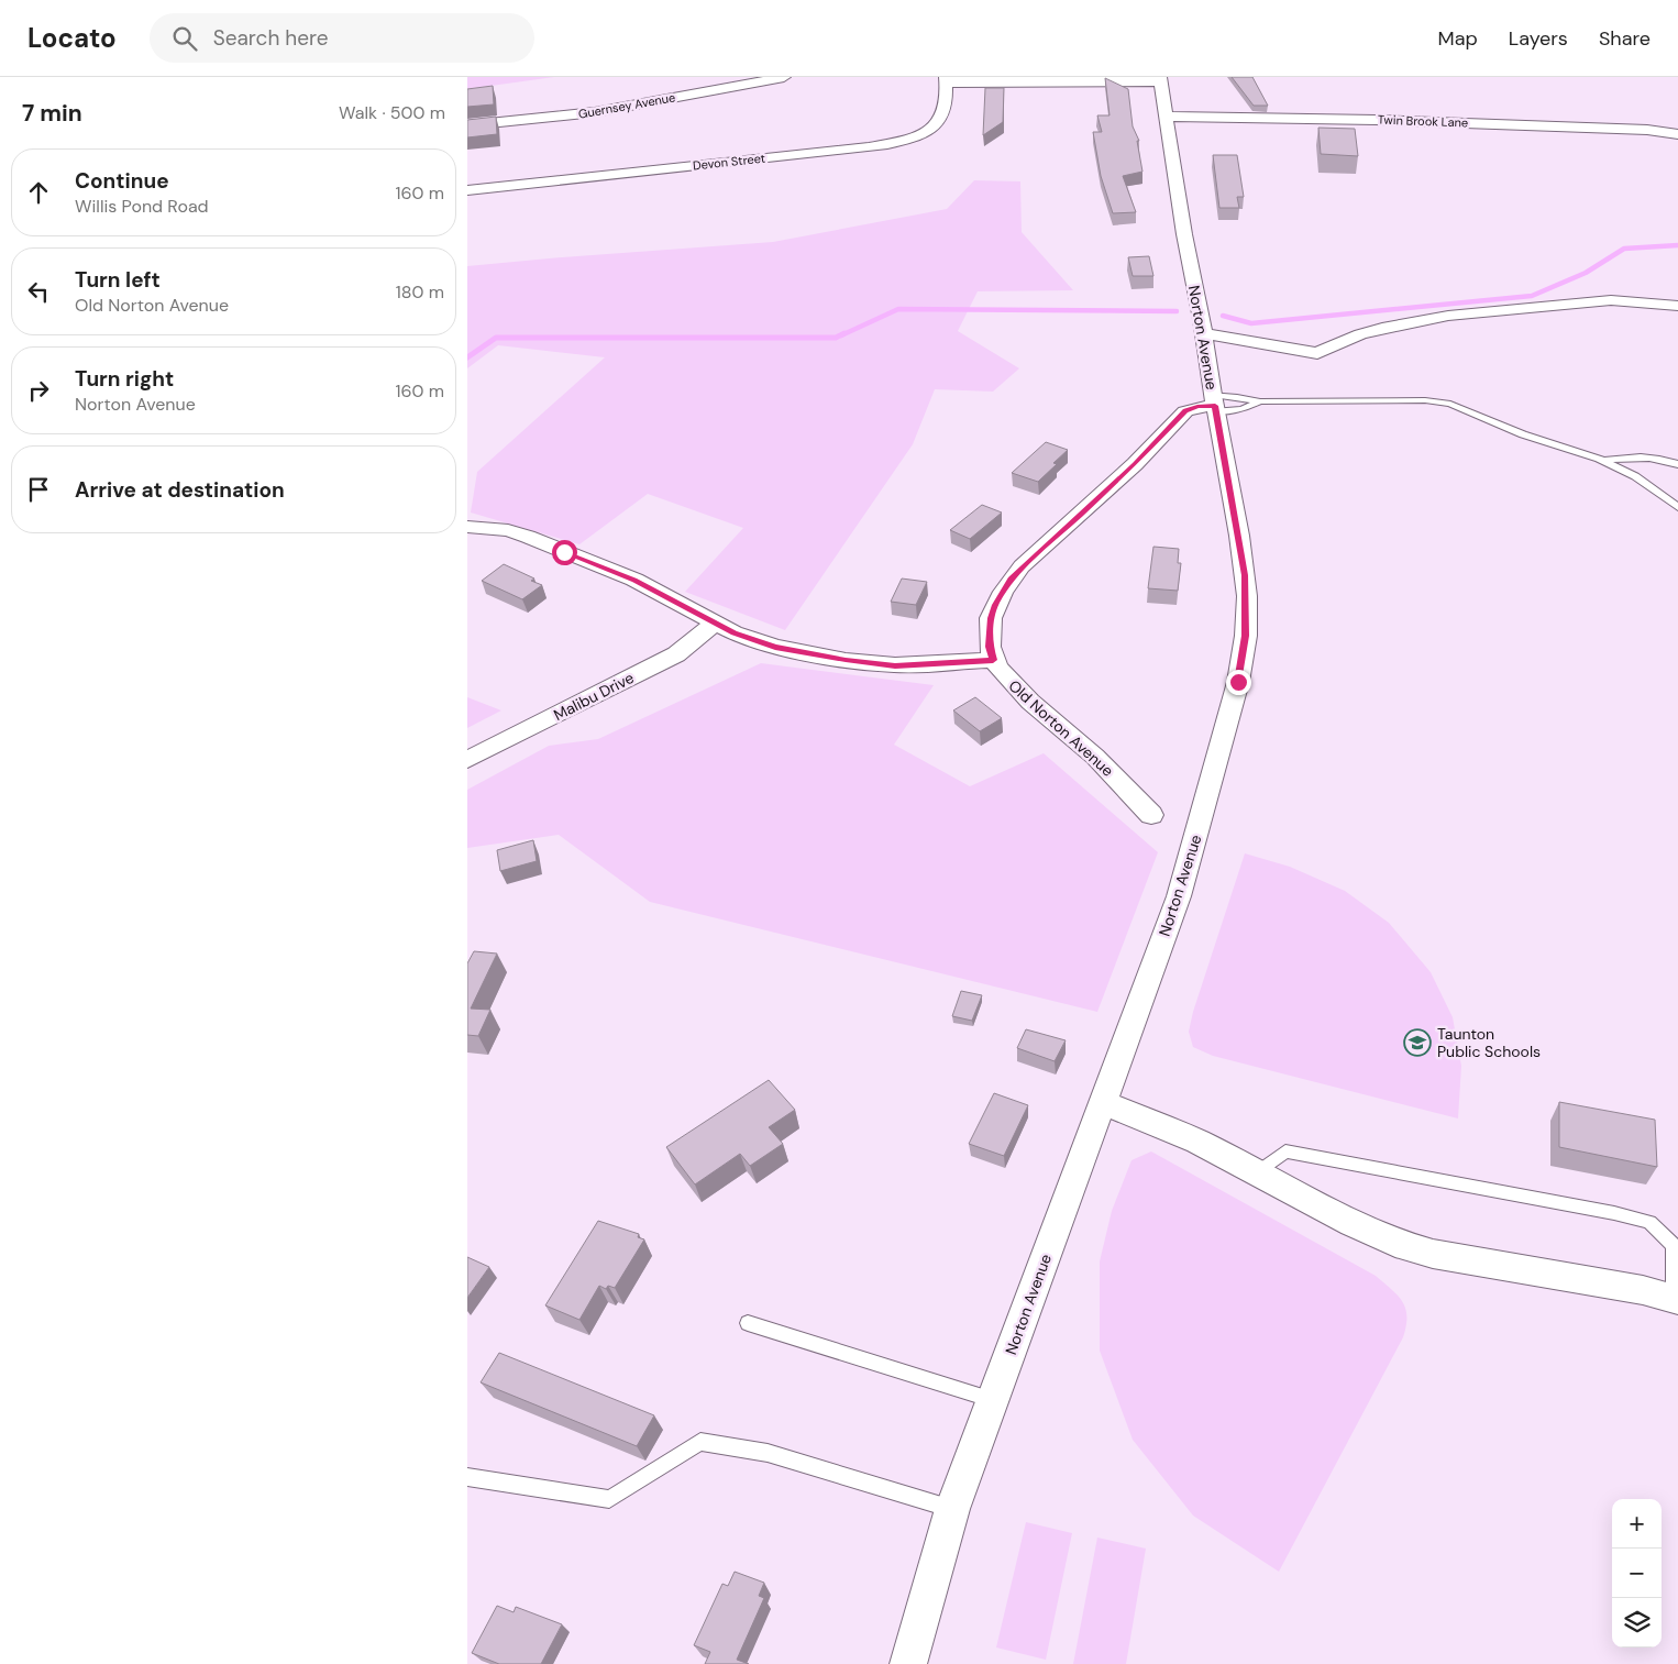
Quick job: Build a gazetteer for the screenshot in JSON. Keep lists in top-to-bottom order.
{
  "streets": {
    "street": [
      "Guernsey Avenue",
      "Twin Brook Lane",
      "Devon Street",
      "Norton Avenue",
      "Malibu Drive",
      "Old Norton Avenue"
    ]
  },
  "crossings": [
    ["Twin Brook Lane", "Norton Avenue"]
  ],
  "places": {
    "school or university": ["Taunton Public Schools"]
  },
  "page": {
    "header": "Locato",
    "search": "Search here",
    "nav": ["Map", "Layers", "Share"],
    "heading": ["7 min", "Walk · 500 m"],
    "list": [
      ["Continue", "Willis Pond Road", "160 m"],
      ["Turn left", "Old Norton Avenue", "180 m"],
      ["Turn right", "Norton Avenue", "160 m"],
      "Arrive at destination"
    ],
    "map_buttons": ["+", "−"]
  }
}
